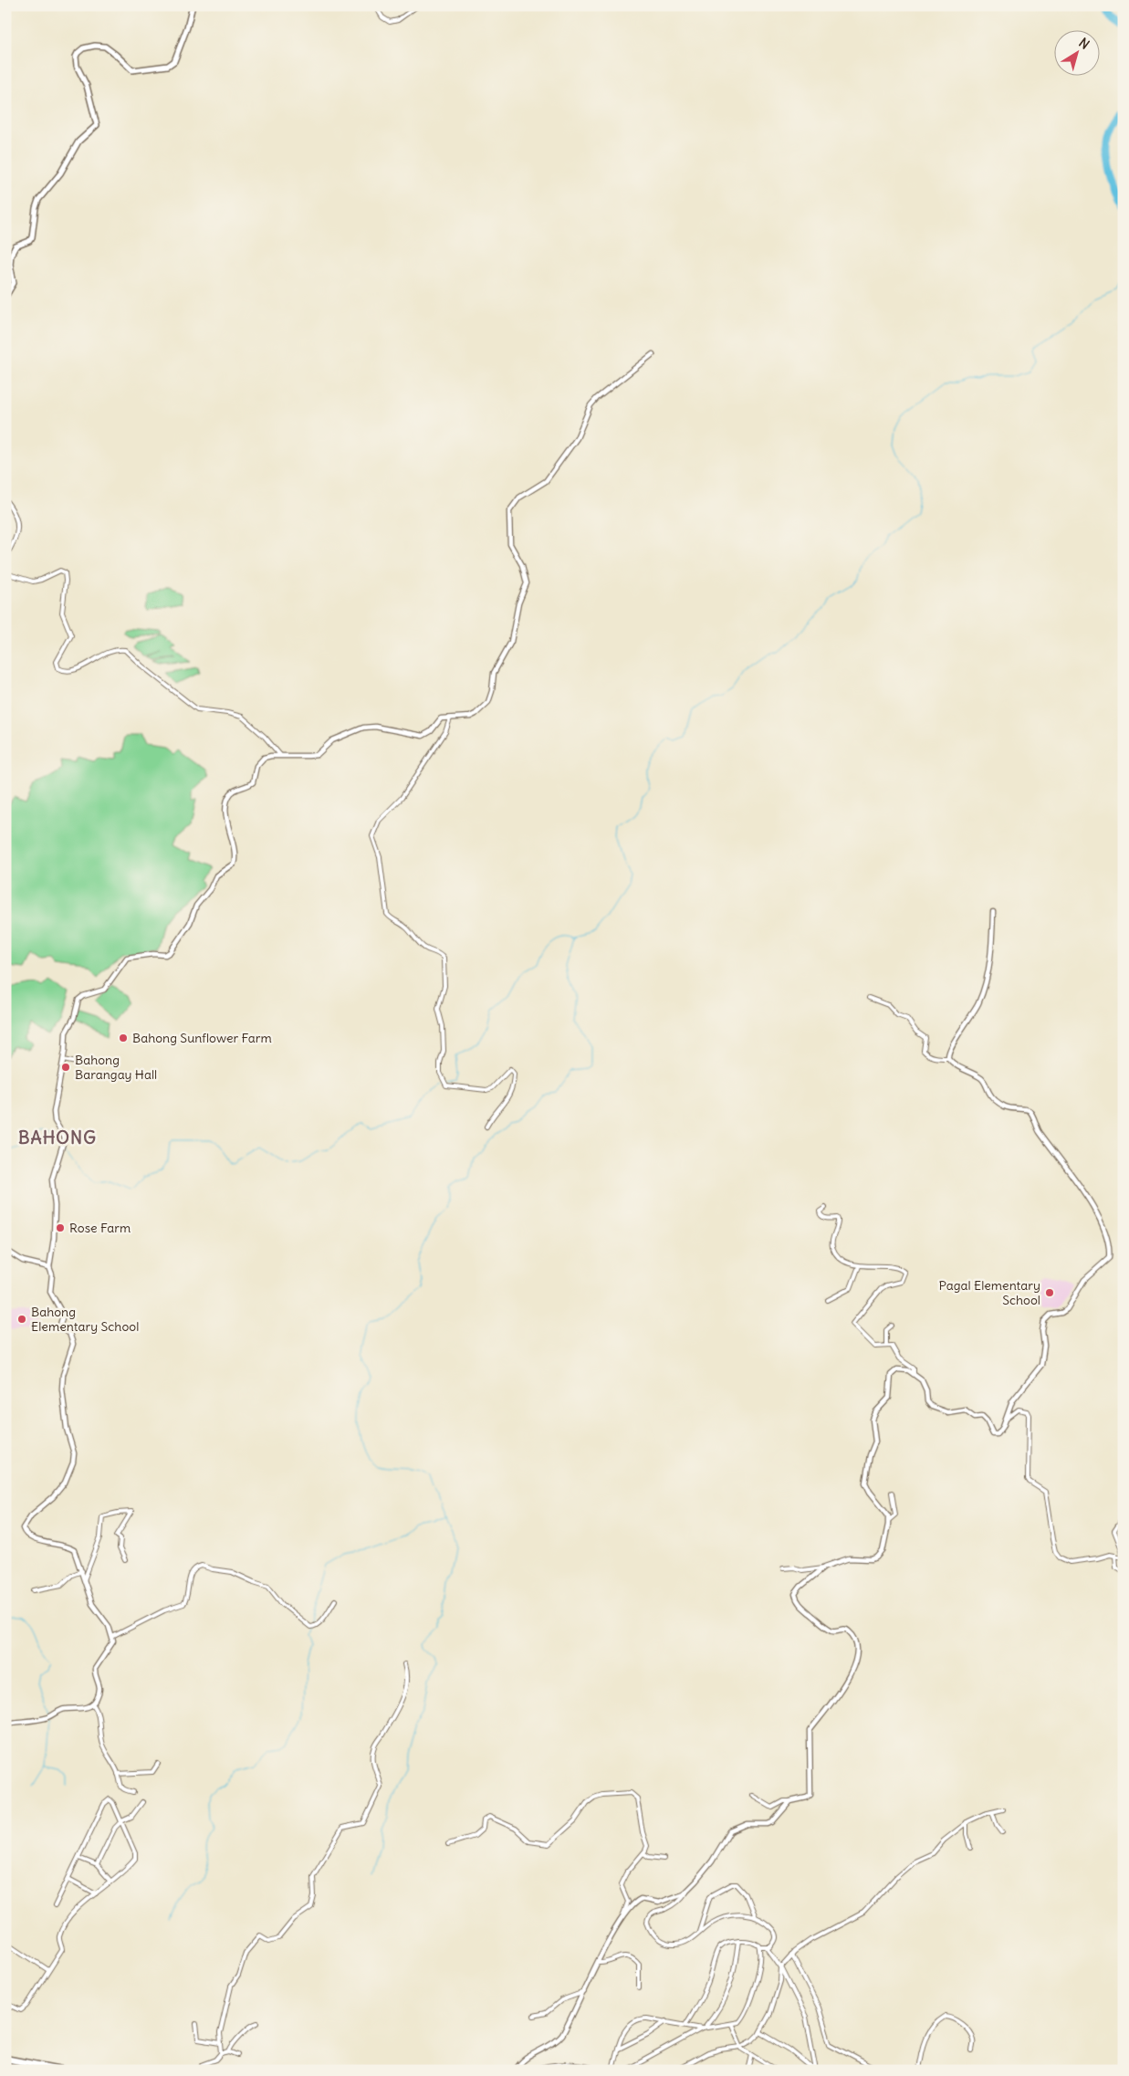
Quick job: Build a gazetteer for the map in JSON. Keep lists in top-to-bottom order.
{
  "districts": ["BAHONG"],
  "places": [
    "Bahong Sunflower Farm",
    "Bahong Barangay Hall",
    "Rose Farm",
    "Pagal Elementary School",
    "Bahong Elementary School"
  ],
  "north": "top right"
}
